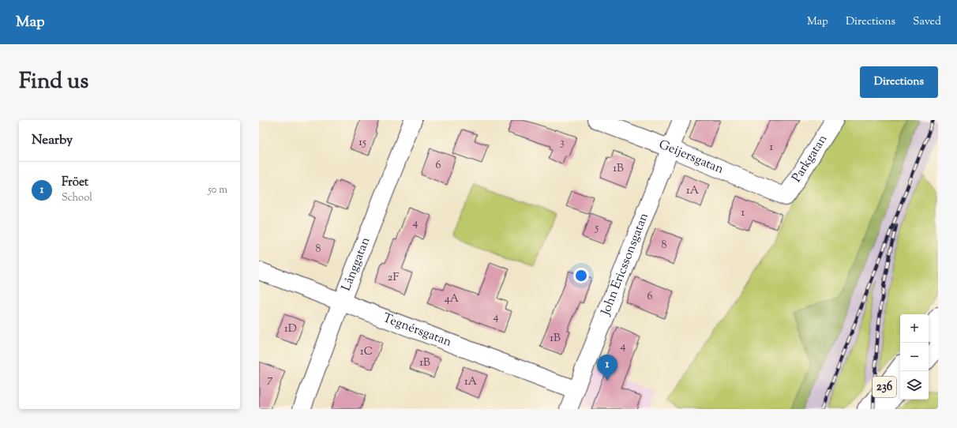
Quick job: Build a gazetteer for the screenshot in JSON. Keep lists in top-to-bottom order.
{
  "streets": {
    "street": [
      "Geijersgatan",
      "Parkgatan",
      "Långgatan",
      "John Ericssonsgatan",
      "Tegnérsgatan",
      "236"
    ]
  },
  "crossings": [
    ["Geijersgatan", "Parkgatan"],
    ["Geijersgatan", "John Ericssonsgatan"],
    ["Långgatan", "Tegnérsgatan"],
    ["John Ericssonsgatan", "Tegnérsgatan"]
  ],
  "house_numbers": [
    "15",
    "3",
    "1",
    "6",
    "1B",
    "1A",
    "1",
    "4",
    "5",
    "8",
    "8",
    "2F",
    "6",
    "4A",
    "4",
    "1D",
    "1B",
    "4",
    "1C",
    "1B",
    "7",
    "1A"
  ],
  "page": {
    "header": "Map",
    "nav": ["Map", "Directions", "Saved"],
    "title": "Find us",
    "buttons": "Directions",
    "heading": "Nearby",
    "list": [
      {
        "mark": "1",
        "name": "Fröet",
        "note": "School",
        "value": "50 m"
      }
    ],
    "map_buttons": ["+", "−"],
    "pins": "1"
  }
}
